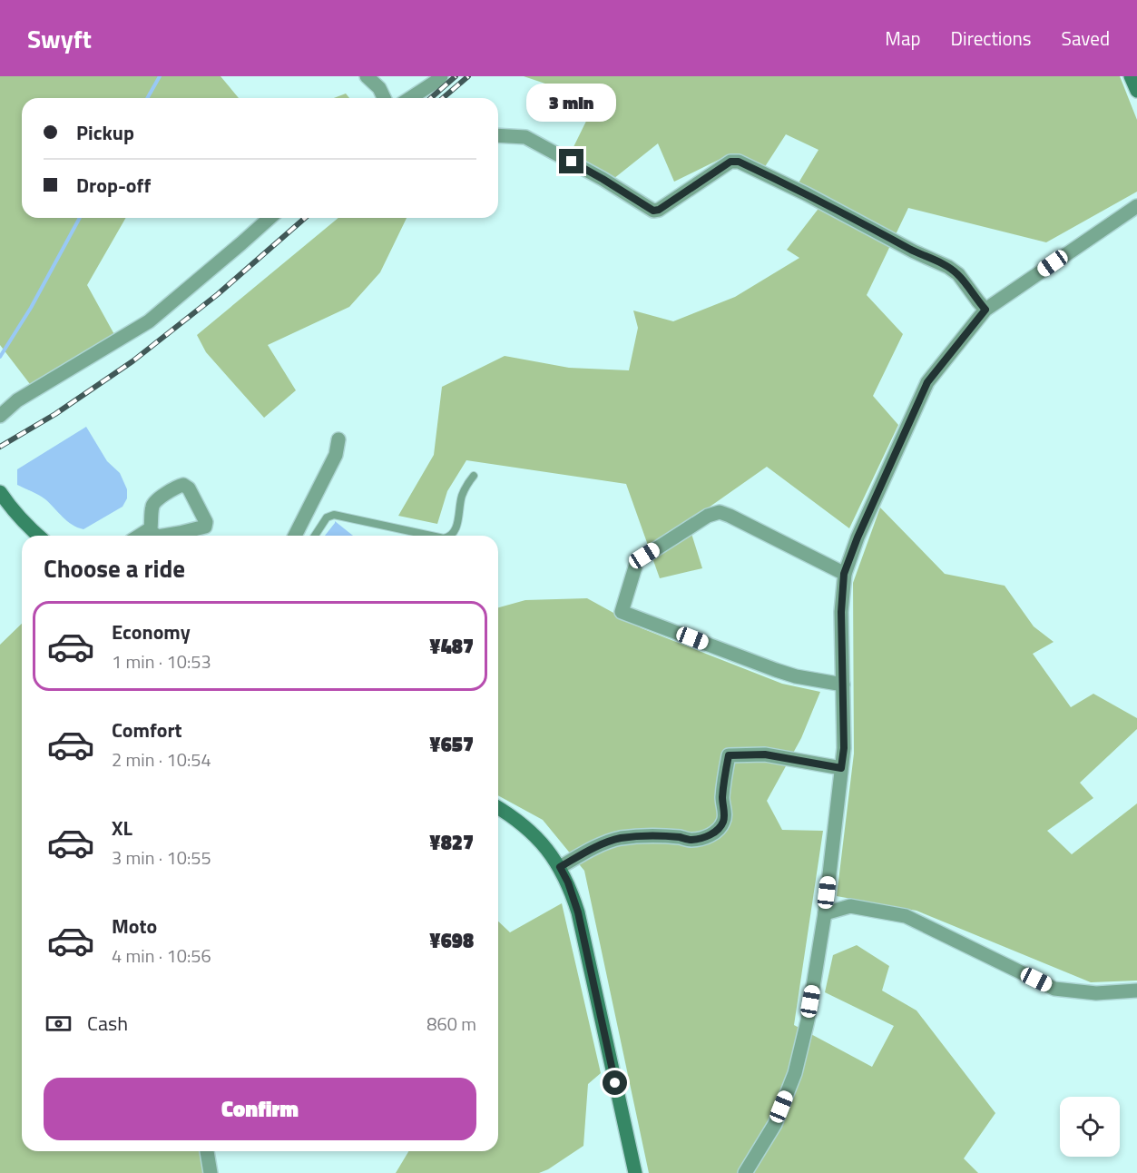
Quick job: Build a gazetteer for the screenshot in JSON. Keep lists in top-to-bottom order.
{
  "page": {
    "header": "Swyft",
    "nav": ["Map", "Directions", "Saved"],
    "bubble": "3 min",
    "banner": ["Pickup", "Drop-off"],
    "heading": "Choose a ride",
    "list": [
      {
        "name": "Economy",
        "note": "1 min · 10:53",
        "value": "¥487"
      },
      {
        "name": "Comfort",
        "note": "2 min · 10:54",
        "value": "¥657"
      },
      {
        "name": "XL",
        "note": "3 min · 10:55",
        "value": "¥827"
      },
      {
        "name": "Moto",
        "note": "4 min · 10:56",
        "value": "¥698"
      }
    ],
    "pay": ["Cash", "860 m"],
    "buttons": "Confirm"
  }
}
